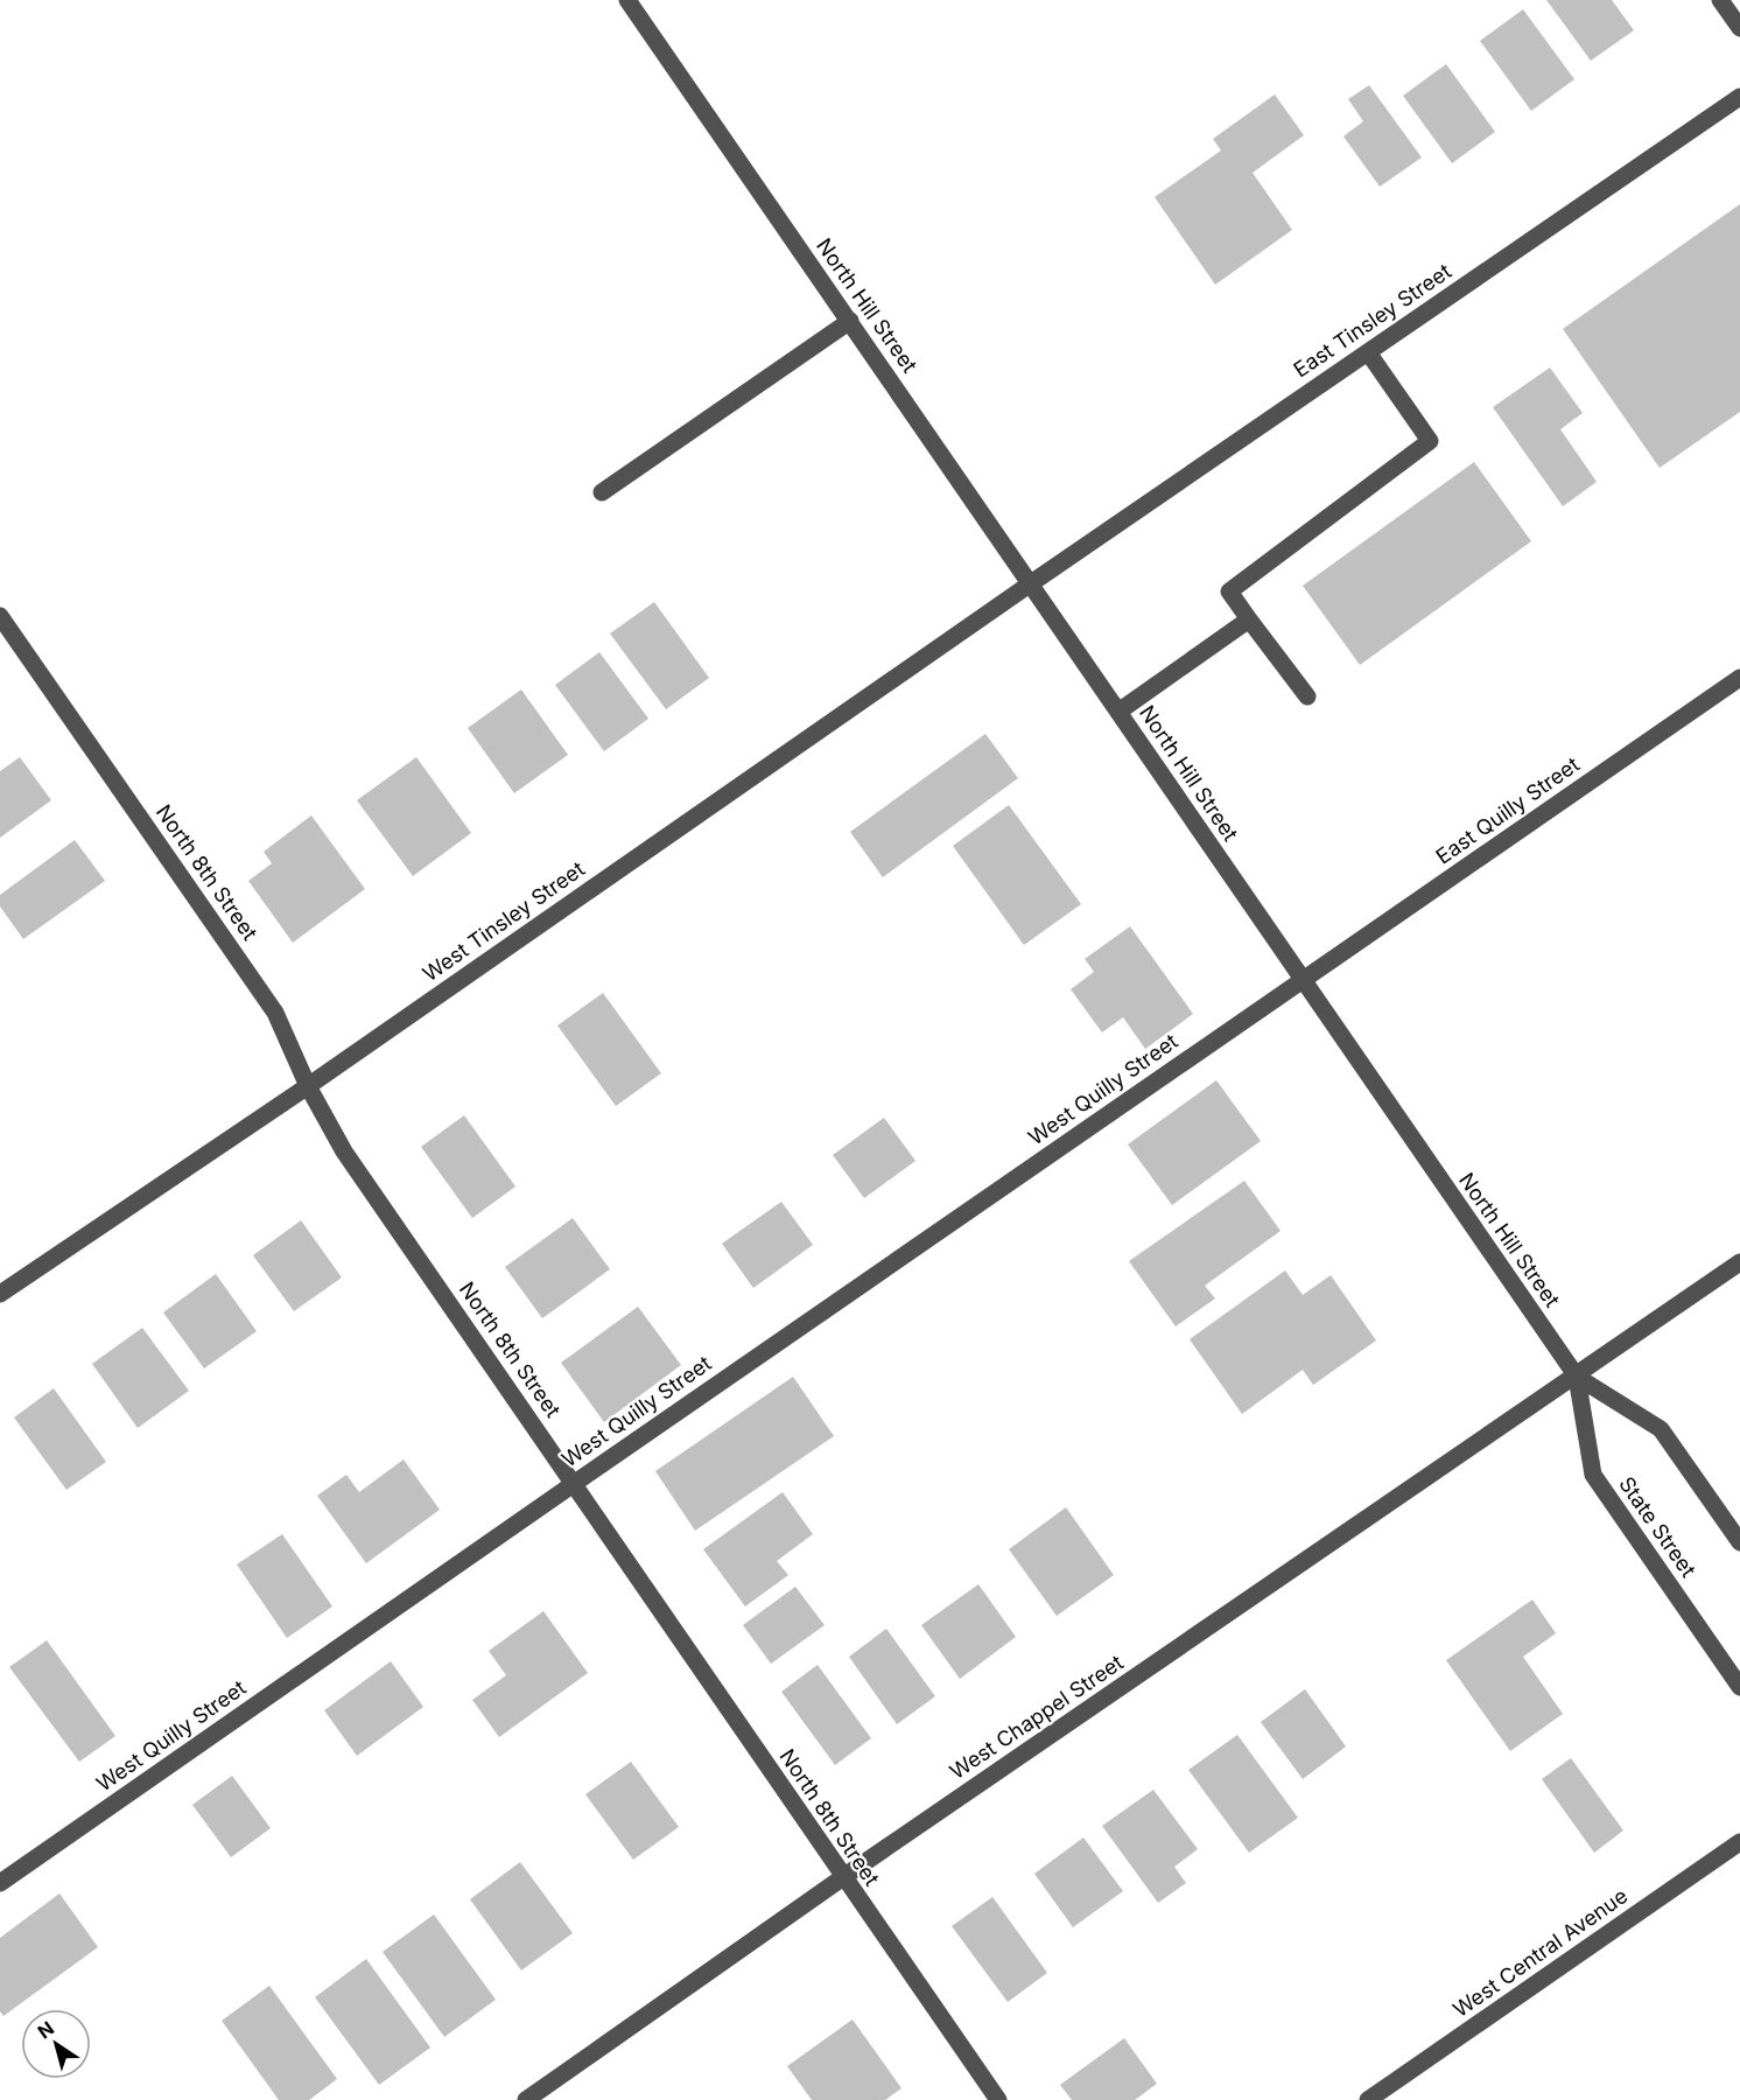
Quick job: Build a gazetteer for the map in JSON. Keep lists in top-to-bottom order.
{
  "streets": {
    "street": [
      "North Hill Street",
      "East Tinsley Street",
      "East Quilly Street",
      "North 8th Street",
      "West Tinsley Street",
      "West Quilly Street",
      "State Street",
      "West Chappel Street",
      "West Central Avenue"
    ]
  },
  "crossings": [
    ["North Hill Street", "East Tinsley Street"],
    ["North Hill Street", "East Quilly Street"],
    ["North Hill Street", "West Tinsley Street"],
    ["North Hill Street", "West Quilly Street"],
    ["North Hill Street", "State Street"],
    ["North Hill Street", "West Chappel Street"],
    ["East Tinsley Street", "West Tinsley Street"],
    ["East Quilly Street", "West Quilly Street"],
    ["North 8th Street", "West Tinsley Street"],
    ["North 8th Street", "West Quilly Street"],
    ["North 8th Street", "West Chappel Street"],
    ["State Street", "West Chappel Street"]
  ],
  "north": "top left"
}
